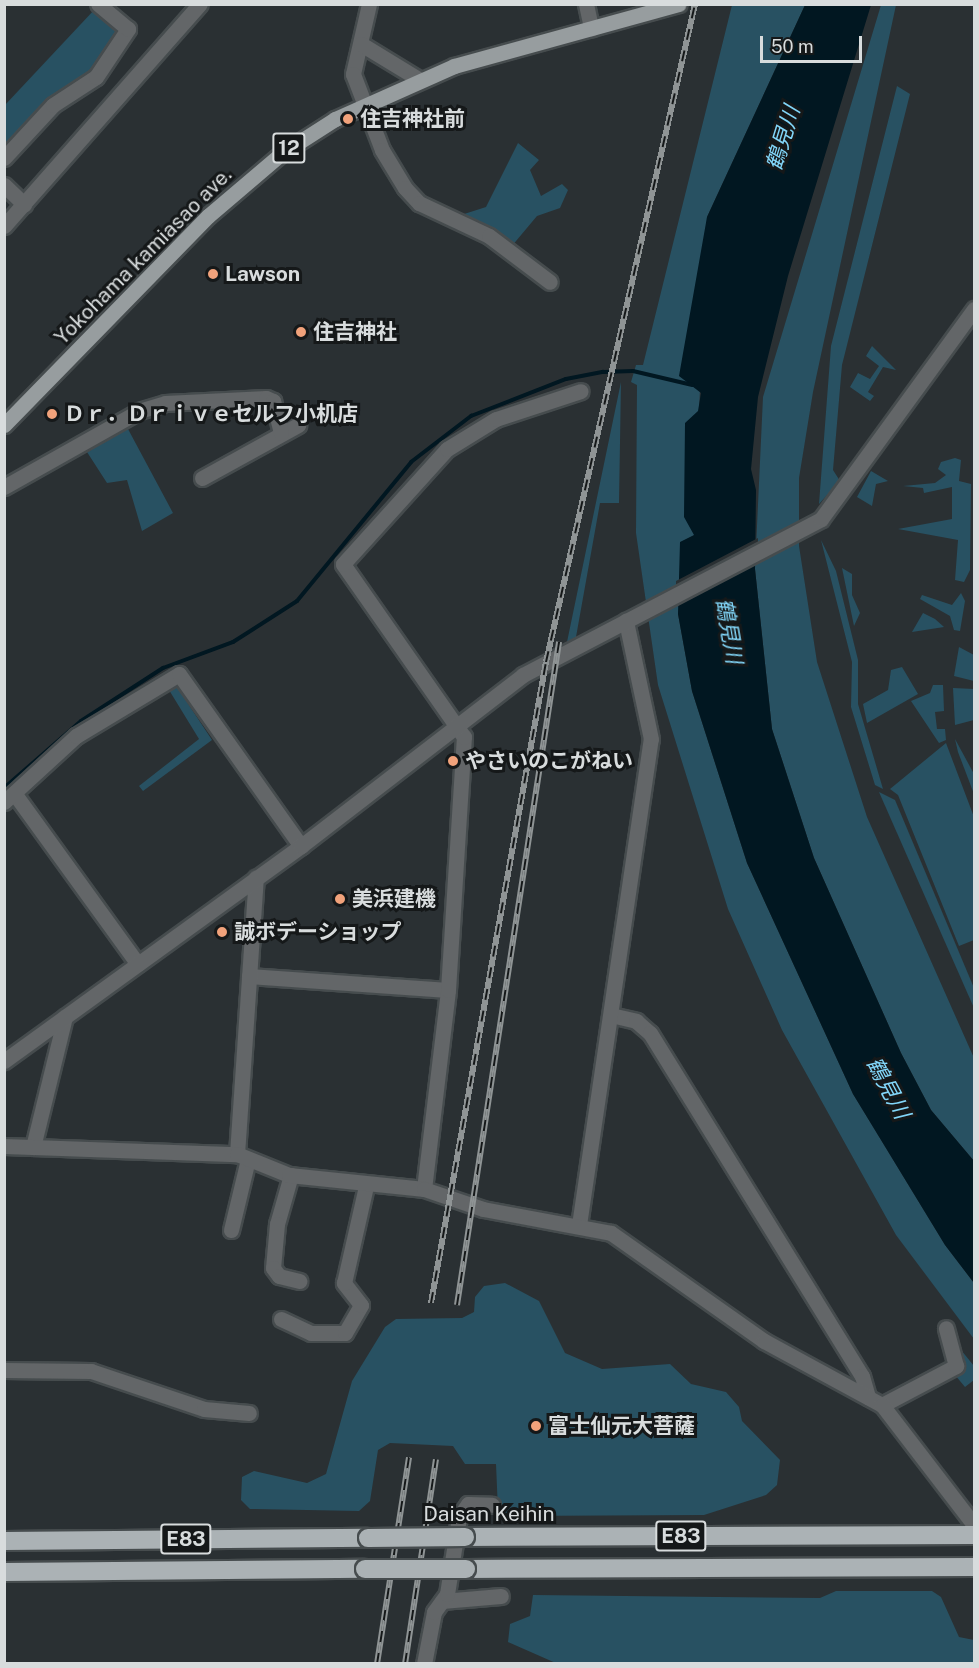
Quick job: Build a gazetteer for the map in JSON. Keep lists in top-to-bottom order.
{
  "streets": {
    "highway": ["Daisan Keihin", "E83"],
    "main road": ["12", "Yokohama kamiasao ave."]
  },
  "water": ["鶴見川"],
  "places": [
    "住吉神社前",
    "Lawson",
    "住吉神社",
    "Ｄｒ．Ｄｒｉｖｅセルフ小机店",
    "やさいのこがねい",
    "美浜建機",
    "誠ボデーショップ",
    "富士仙元大菩薩"
  ],
  "scale_bar": "50 m"
}
